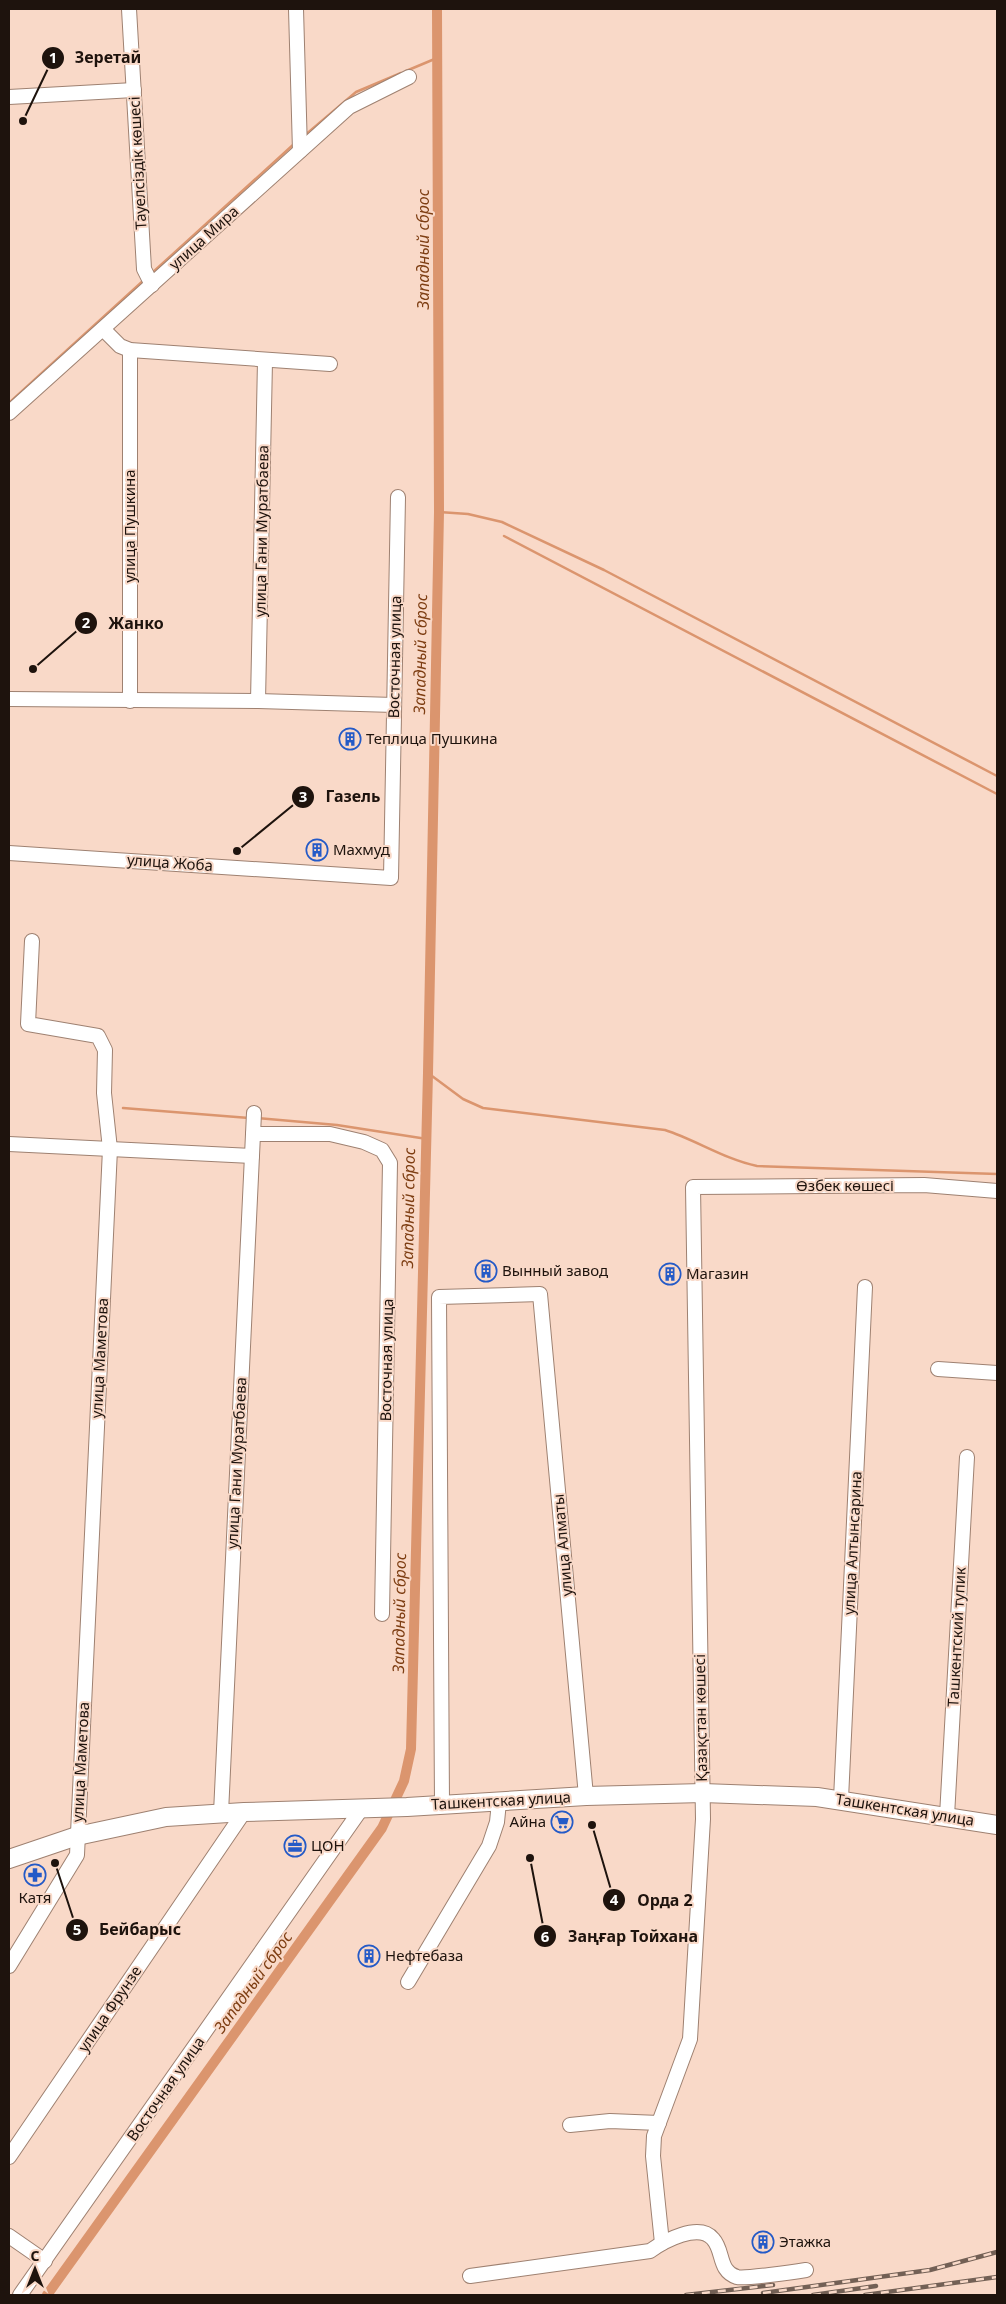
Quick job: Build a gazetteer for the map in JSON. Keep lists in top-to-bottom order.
{
  "streets": {
    "main road": ["Ташкентская улица"],
    "street": [
      "Тауелсіздік көшесі",
      "улица Мира",
      "улица Пушкина",
      "улица Гани Муратбаева",
      "Восточная улица",
      "улица Жоба",
      "Өзбек көшесі",
      "улица Маметова",
      "улица Алтынсарина",
      "улица Алматы",
      "Ташкентский тупик",
      "Қазақстан көшесі",
      "улица Фрунзе"
    ]
  },
  "crossings": [
    ["Тауелсіздік көшесі", "улица Мира"],
    ["улица Гани Муратбаева", "Восточная улица"],
    ["улица Гани Муратбаева", "Ташкентская улица"],
    ["Восточная улица", "улица Жоба"],
    ["Восточная улица", "Ташкентская улица"],
    ["Өзбек көшесі", "Қазақстан көшесі"],
    ["улица Маметова", "Ташкентская улица"],
    ["улица Алтынсарина", "Ташкентская улица"],
    ["улица Алматы", "Ташкентская улица"],
    ["Ташкентский тупик", "Ташкентская улица"],
    ["Қазақстан көшесі", "Ташкентская улица"],
    ["Ташкентская улица", "улица Фрунзе"]
  ],
  "water": ["Западный сброс"],
  "places": {
    "other": [
      "Зеретай",
      "Жанко",
      "Газель",
      "Орда 2",
      "Заңғар Тойхана",
      "Бейбарыс"
    ],
    "building": [
      "Теплица Пушкина",
      "Махмуд",
      "Вынный завод",
      "Магазин",
      "Нефтебаза",
      "Этажка"
    ],
    "supermarket": ["Айна"],
    "office": ["ЦОН"],
    "pharmacy": ["Катя"]
  },
  "north": "top"
}
